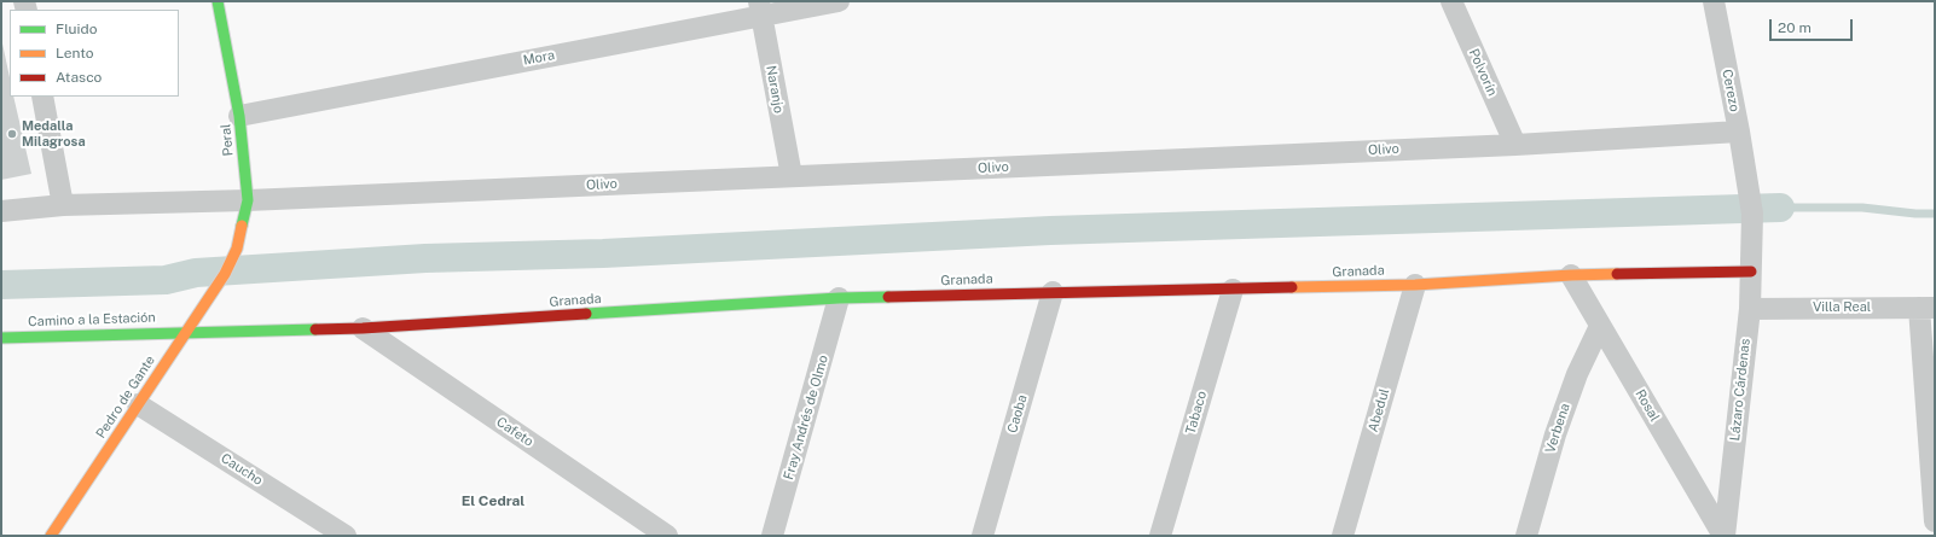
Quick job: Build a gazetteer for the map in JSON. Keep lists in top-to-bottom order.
{
  "streets": {
    "street": [
      "Mora",
      "Polvorín",
      "Naranjo",
      "Cerezo",
      "Peral",
      "Olivo",
      "Granada",
      "Villa Real",
      "Camino a la Estación",
      "Lázaro Cárdenas",
      "Pedro de Gante",
      "Rosal",
      "Abedul",
      "Tabaco",
      "Caoba",
      "Fray Andrés de Olmo",
      "Verbena",
      "Cafeto",
      "Caucho"
    ]
  },
  "crossings": [
    ["Mora", "Naranjo"],
    ["Mora", "Peral"],
    ["Polvorín", "Olivo"],
    ["Naranjo", "Olivo"],
    ["Cerezo", "Olivo"],
    ["Cerezo", "Lázaro Cárdenas"],
    ["Peral", "Olivo"],
    ["Peral", "Pedro de Gante"],
    ["Granada", "Camino a la Estación"],
    ["Granada", "Lázaro Cárdenas"],
    ["Granada", "Pedro de Gante"],
    ["Granada", "Rosal"],
    ["Granada", "Abedul"],
    ["Granada", "Tabaco"],
    ["Granada", "Caoba"],
    ["Granada", "Fray Andrés de Olmo"],
    ["Granada", "Cafeto"],
    ["Villa Real", "Lázaro Cárdenas"],
    ["Camino a la Estación", "Pedro de Gante"],
    ["Lázaro Cárdenas", "Rosal"],
    ["Pedro de Gante", "Caucho"],
    ["Rosal", "Verbena"]
  ],
  "districts": ["El Cedral"],
  "places": ["Medalla Milagrosa"],
  "legend": ["Fluido", "Lento", "Atasco"],
  "scale_bar": "20 m"
}
